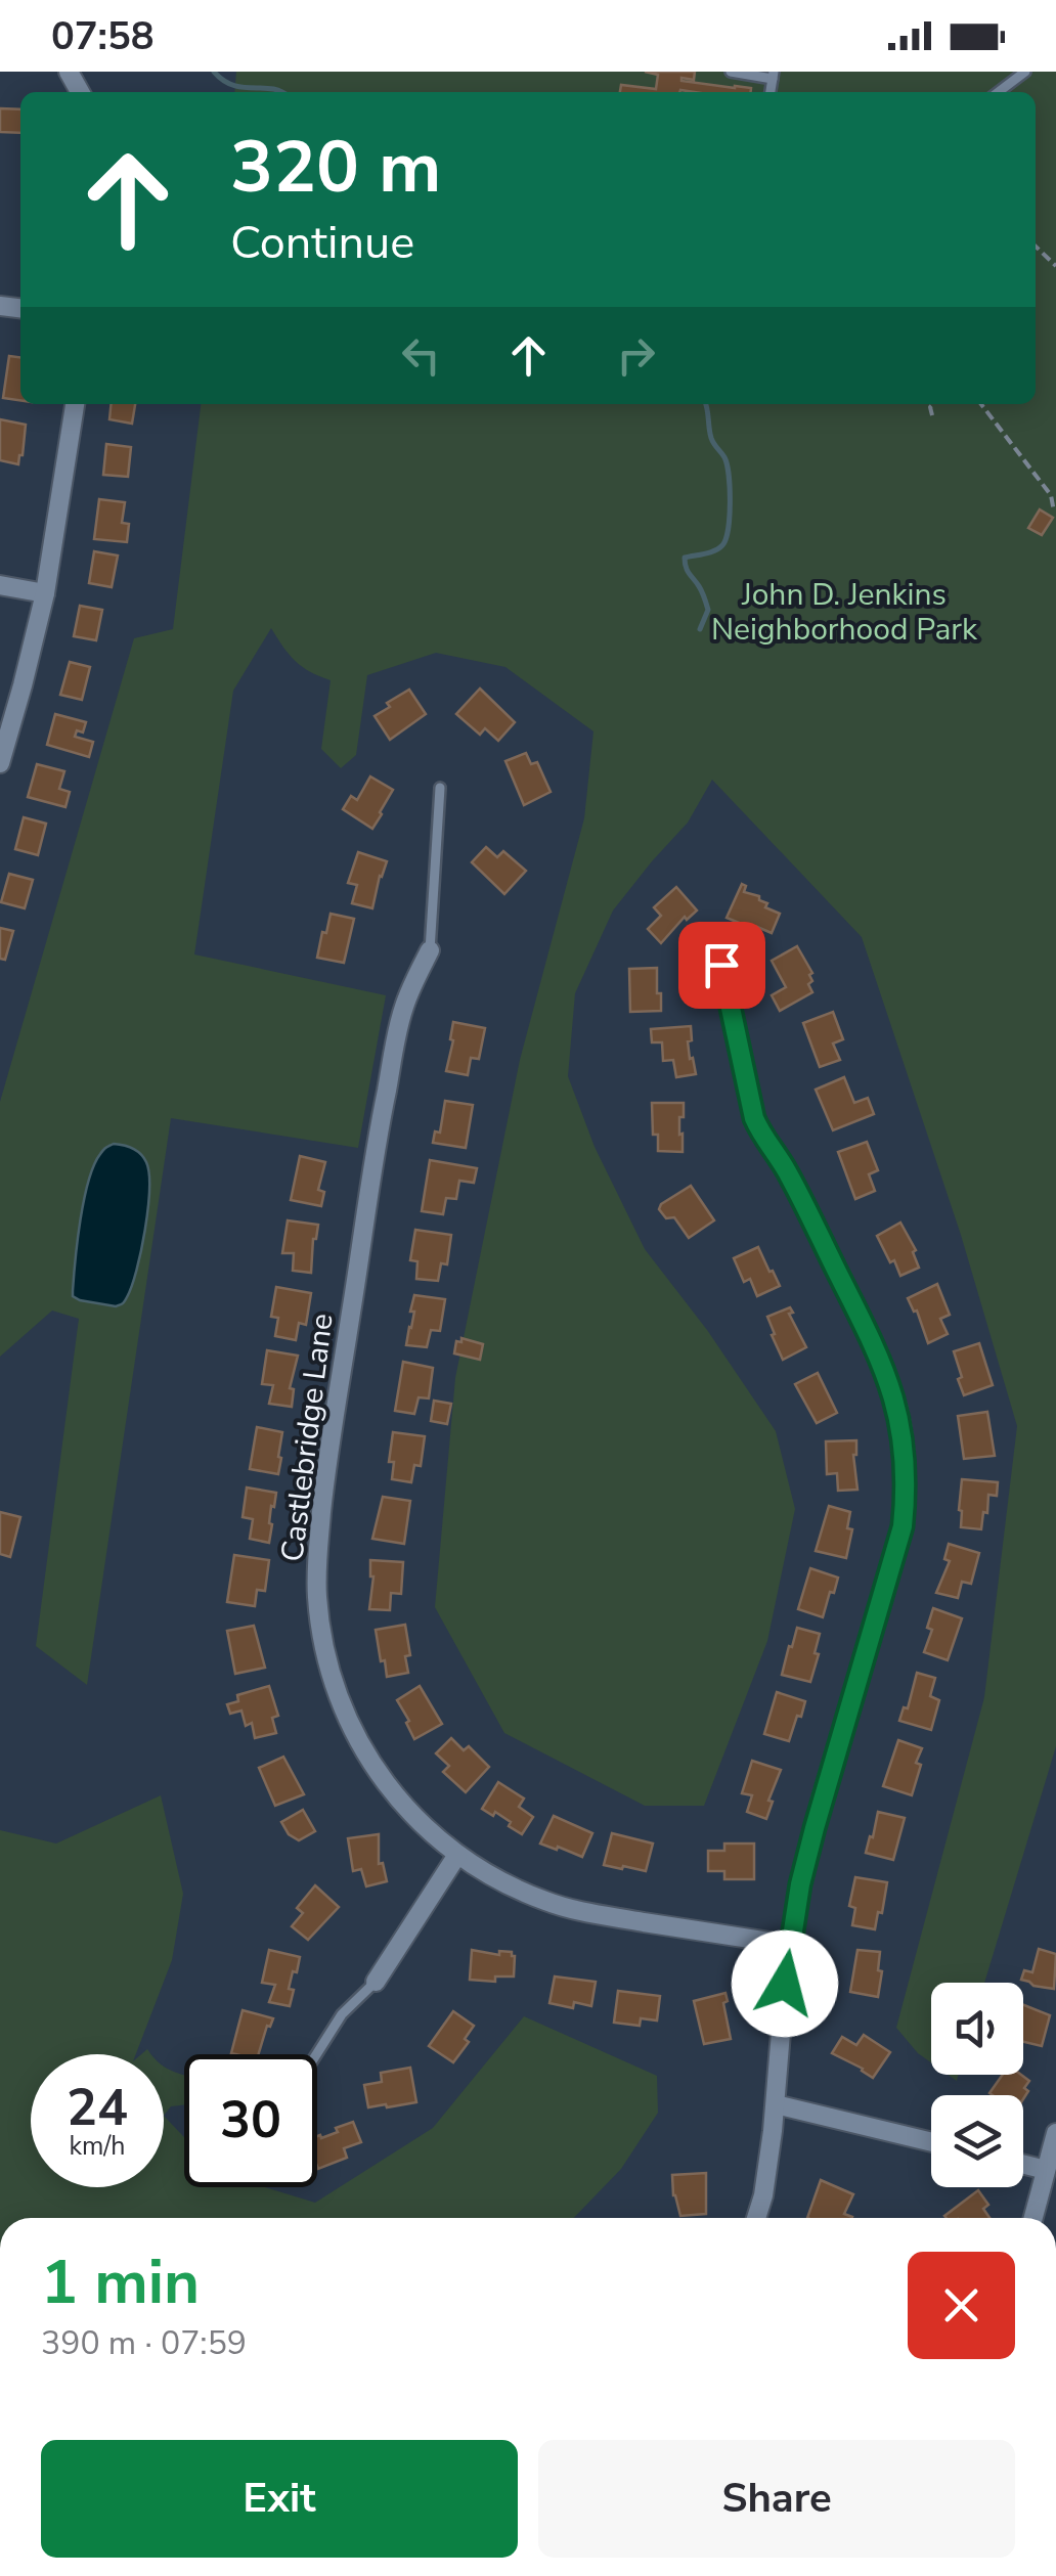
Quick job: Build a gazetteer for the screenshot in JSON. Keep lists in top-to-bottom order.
{
  "streets": {
    "street": ["Castlebridge Lane"]
  },
  "parks": ["John D. Jenkins Neighborhood Park"],
  "page": {
    "status": "07:58",
    "turn": ["320 m", "Continue"],
    "speed": "24 km/h",
    "limit": "30",
    "heading": ["1 min", "390 m · 07:59"],
    "buttons": ["Exit", "Share"]
  }
}
